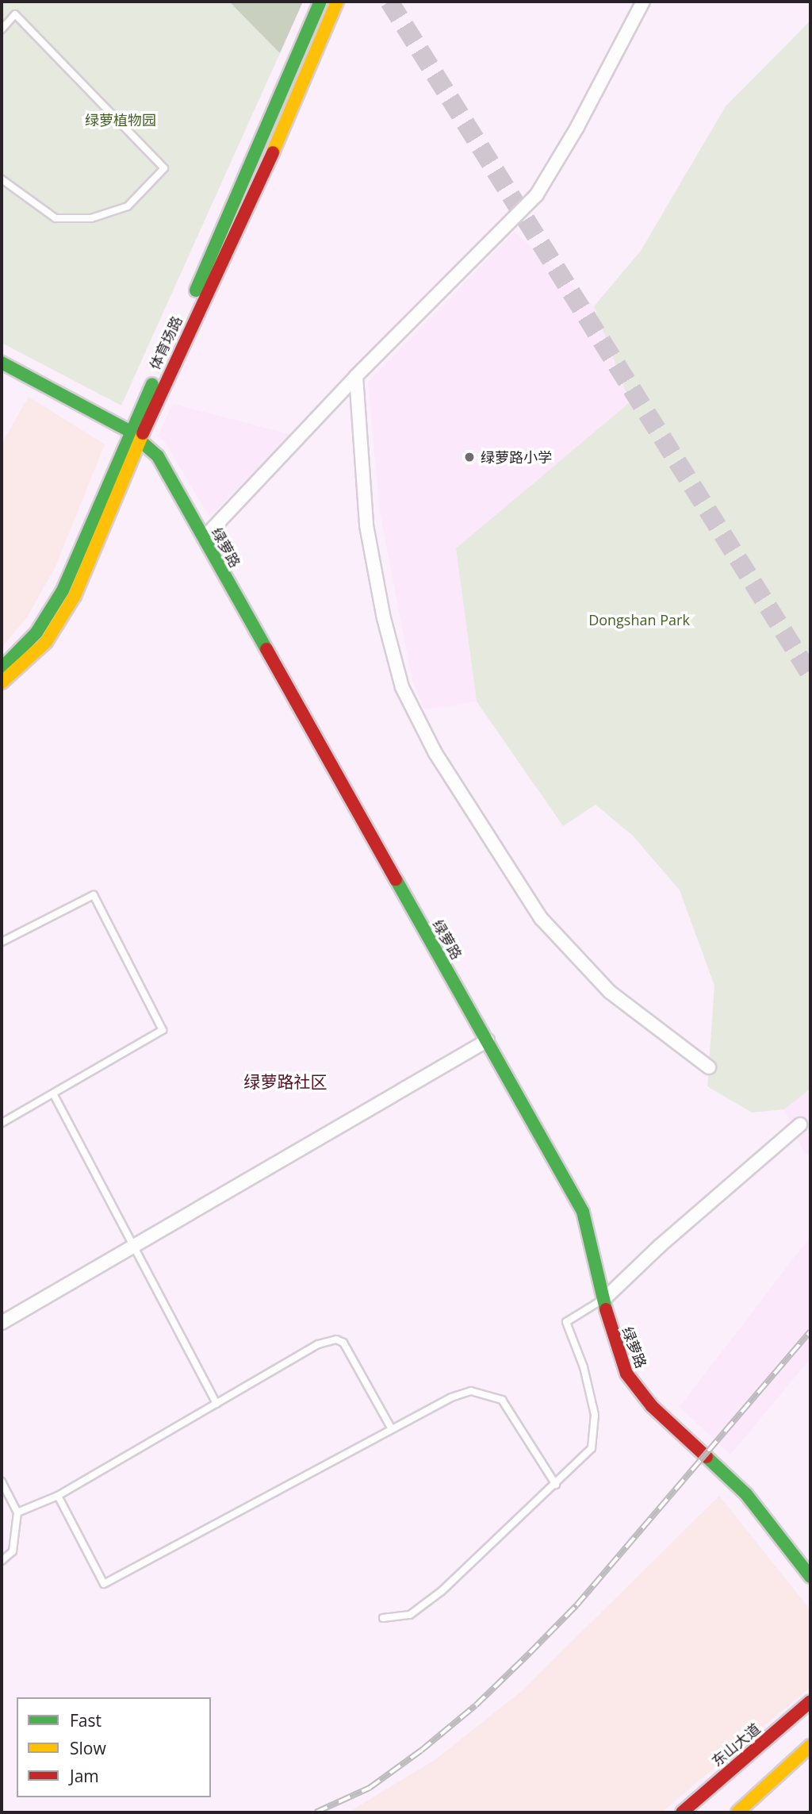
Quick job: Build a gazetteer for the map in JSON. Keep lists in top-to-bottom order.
{
  "streets": {
    "main road": ["体育场路", "绿萝路", "东山大道"]
  },
  "crossings": [
    ["体育场路", "绿萝路"]
  ],
  "districts": ["绿萝路社区"],
  "parks": ["绿萝植物园", "Dongshan Park"],
  "places": ["绿萝路小学"],
  "legend": ["Fast", "Slow", "Jam"]
}
